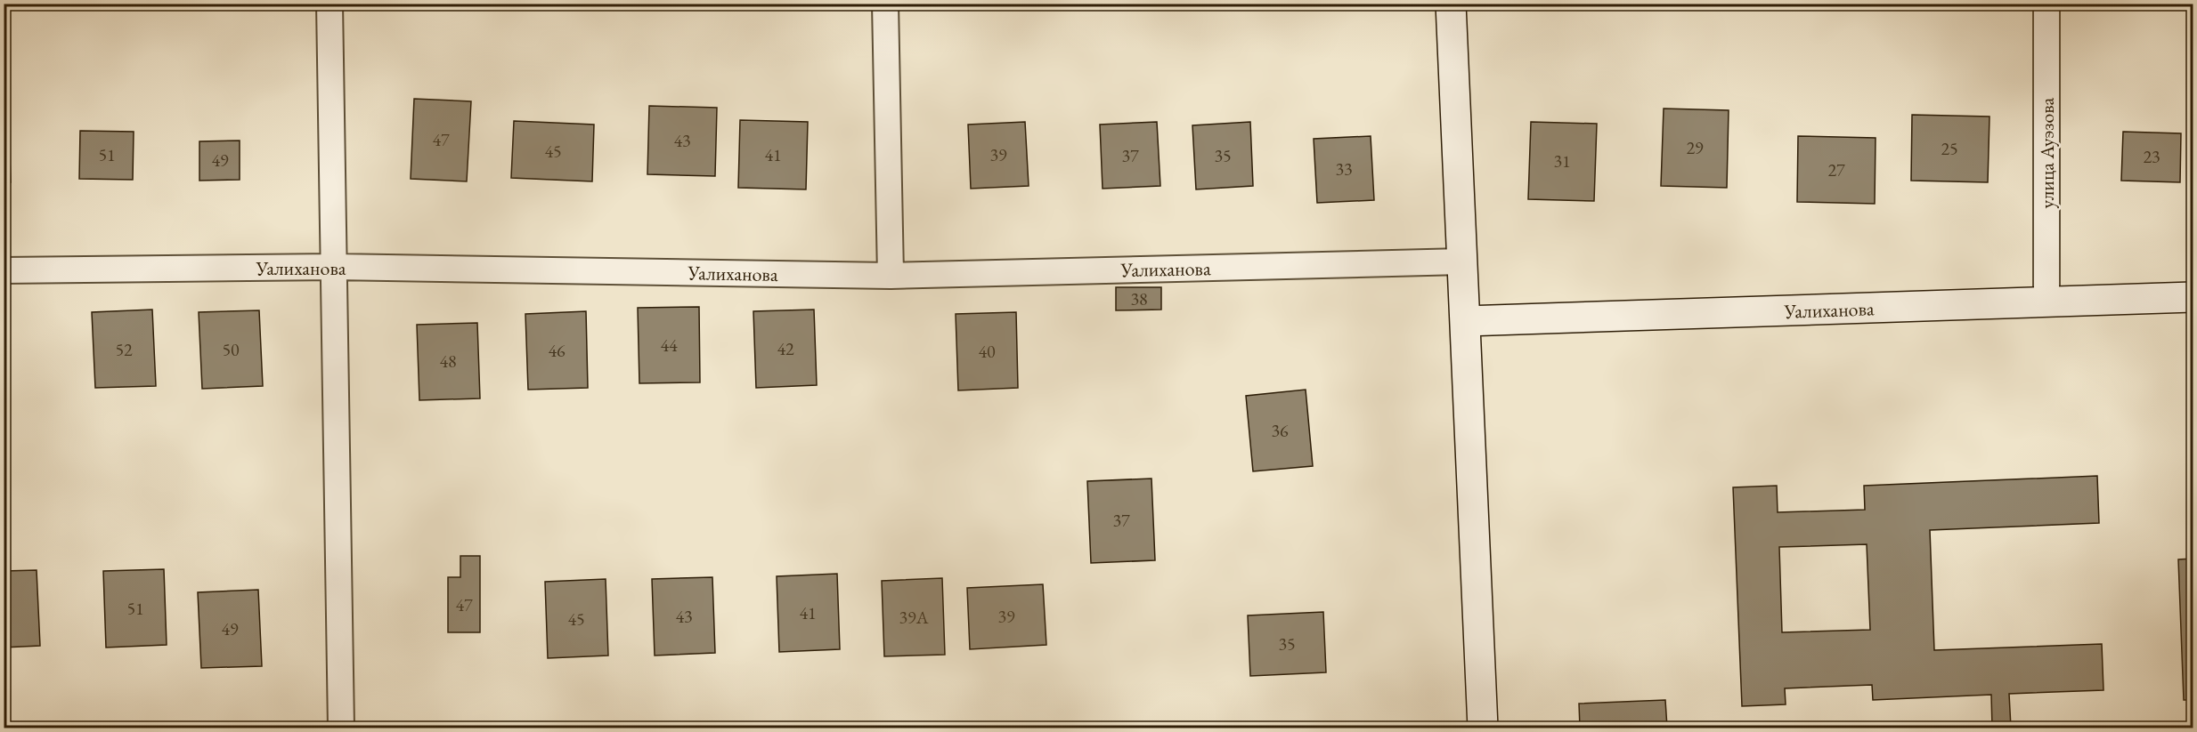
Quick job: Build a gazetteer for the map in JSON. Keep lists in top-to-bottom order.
{
  "streets": {
    "street": ["улица Ауэзова", "Уалиханова"]
  },
  "crossings": [
    ["улица Ауэзова", "Уалиханова"]
  ],
  "house_numbers": [
    "47",
    "43",
    "29",
    "25",
    "45",
    "51",
    "41",
    "39",
    "37",
    "35",
    "23",
    "49",
    "31",
    "33",
    "27",
    "38",
    "44",
    "42",
    "52",
    "50",
    "46",
    "40",
    "48",
    "36",
    "37",
    "47",
    "51",
    "41",
    "43",
    "39",
    "39А",
    "45",
    "49",
    "35"
  ]
}
